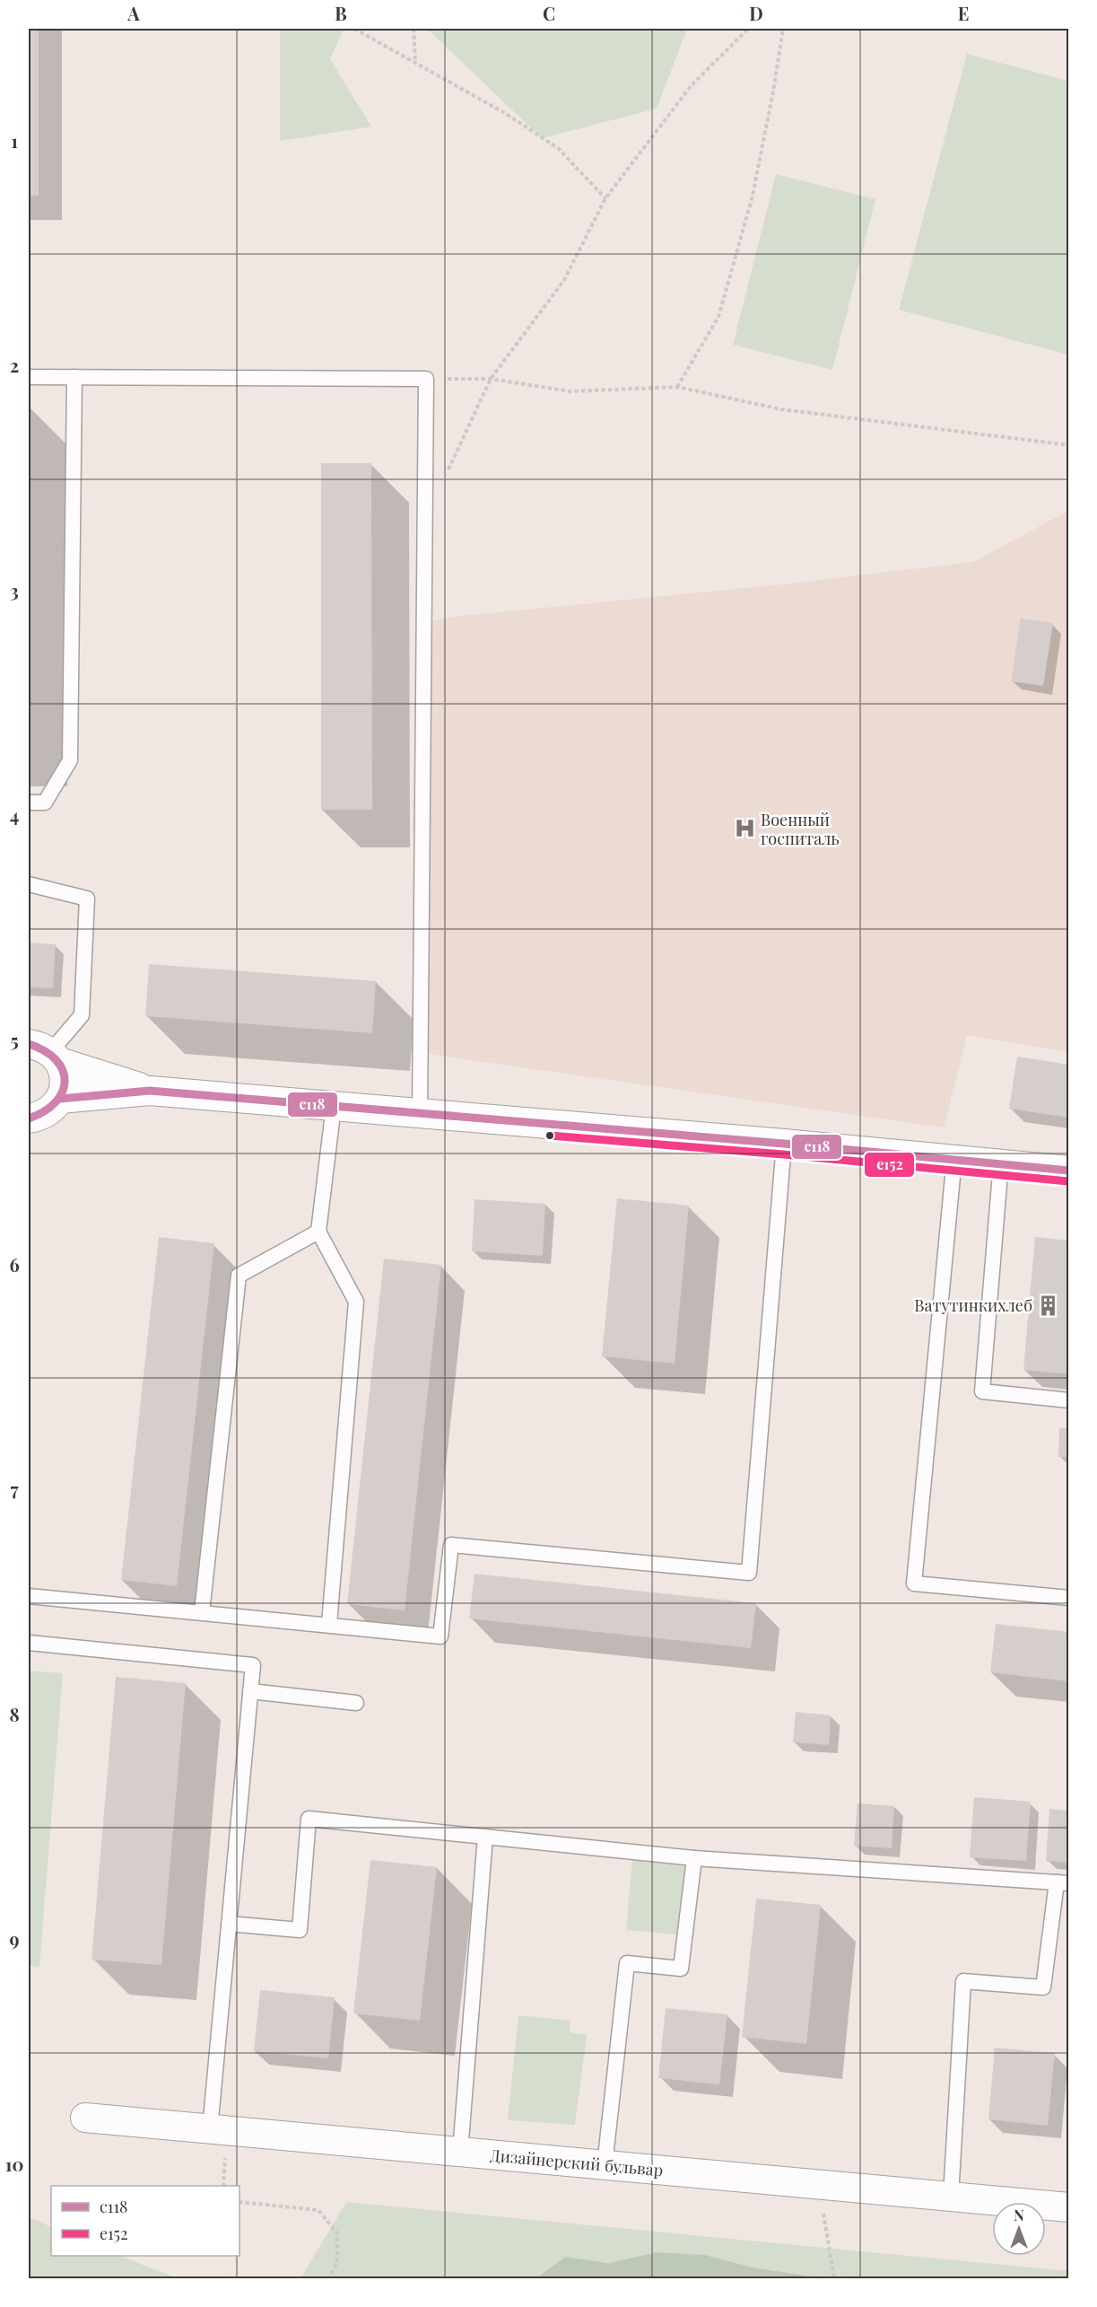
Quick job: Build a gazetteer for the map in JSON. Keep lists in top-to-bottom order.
{
  "streets": {
    "street": ["Дизайнерский бульвар"]
  },
  "places": {
    "hospital": ["Военный госпиталь"],
    "building": ["Ватутинкихлеб"]
  },
  "lines": ["transit line с118", "transit line е152"],
  "legend": ["с118", "е152"],
  "north": "top",
  "grid": {
    "columns": [
      "A",
      "B",
      "C",
      "D",
      "E"
    ],
    "rows": [
      "1",
      "2",
      "3",
      "4",
      "5",
      "6",
      "7",
      "8",
      "9",
      "10"
    ]
  }
}
